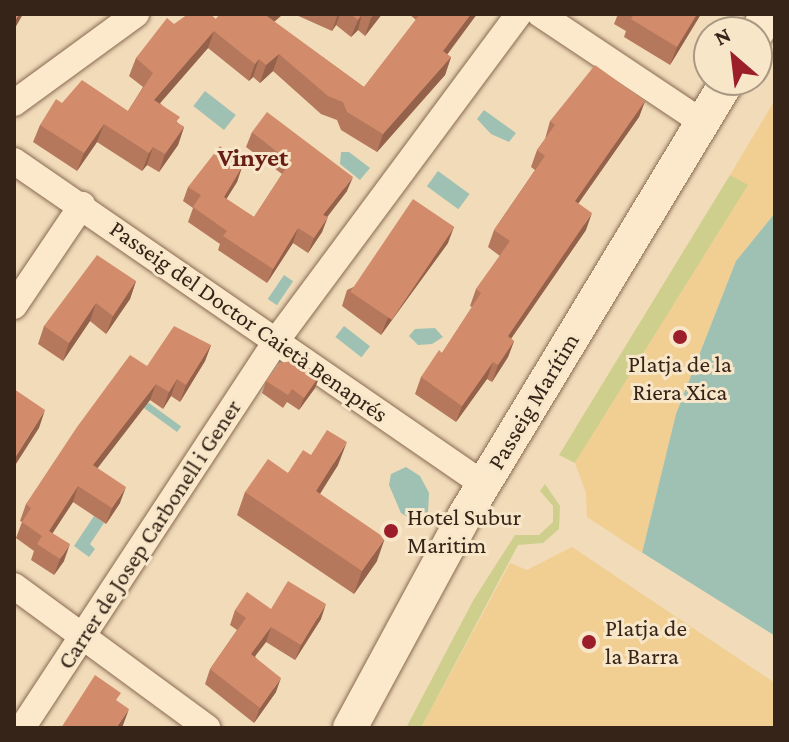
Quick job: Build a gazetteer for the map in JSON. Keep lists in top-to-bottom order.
{
  "streets": {
    "street": ["Passeig del Doctor Caietà Benaprés", "Passeig Marítim", "Carrer de Josep Carbonell i Gener"]
  },
  "crossings": [
    ["Passeig del Doctor Caietà Benaprés", "Passeig Marítim"],
    ["Passeig del Doctor Caietà Benaprés", "Carrer de Josep Carbonell i Gener"]
  ],
  "districts": ["Vinyet"],
  "places": ["Platja de la Riera Xica", "Hotel Subur Maritim", "Platja de la Barra"],
  "north": "top left"
}
